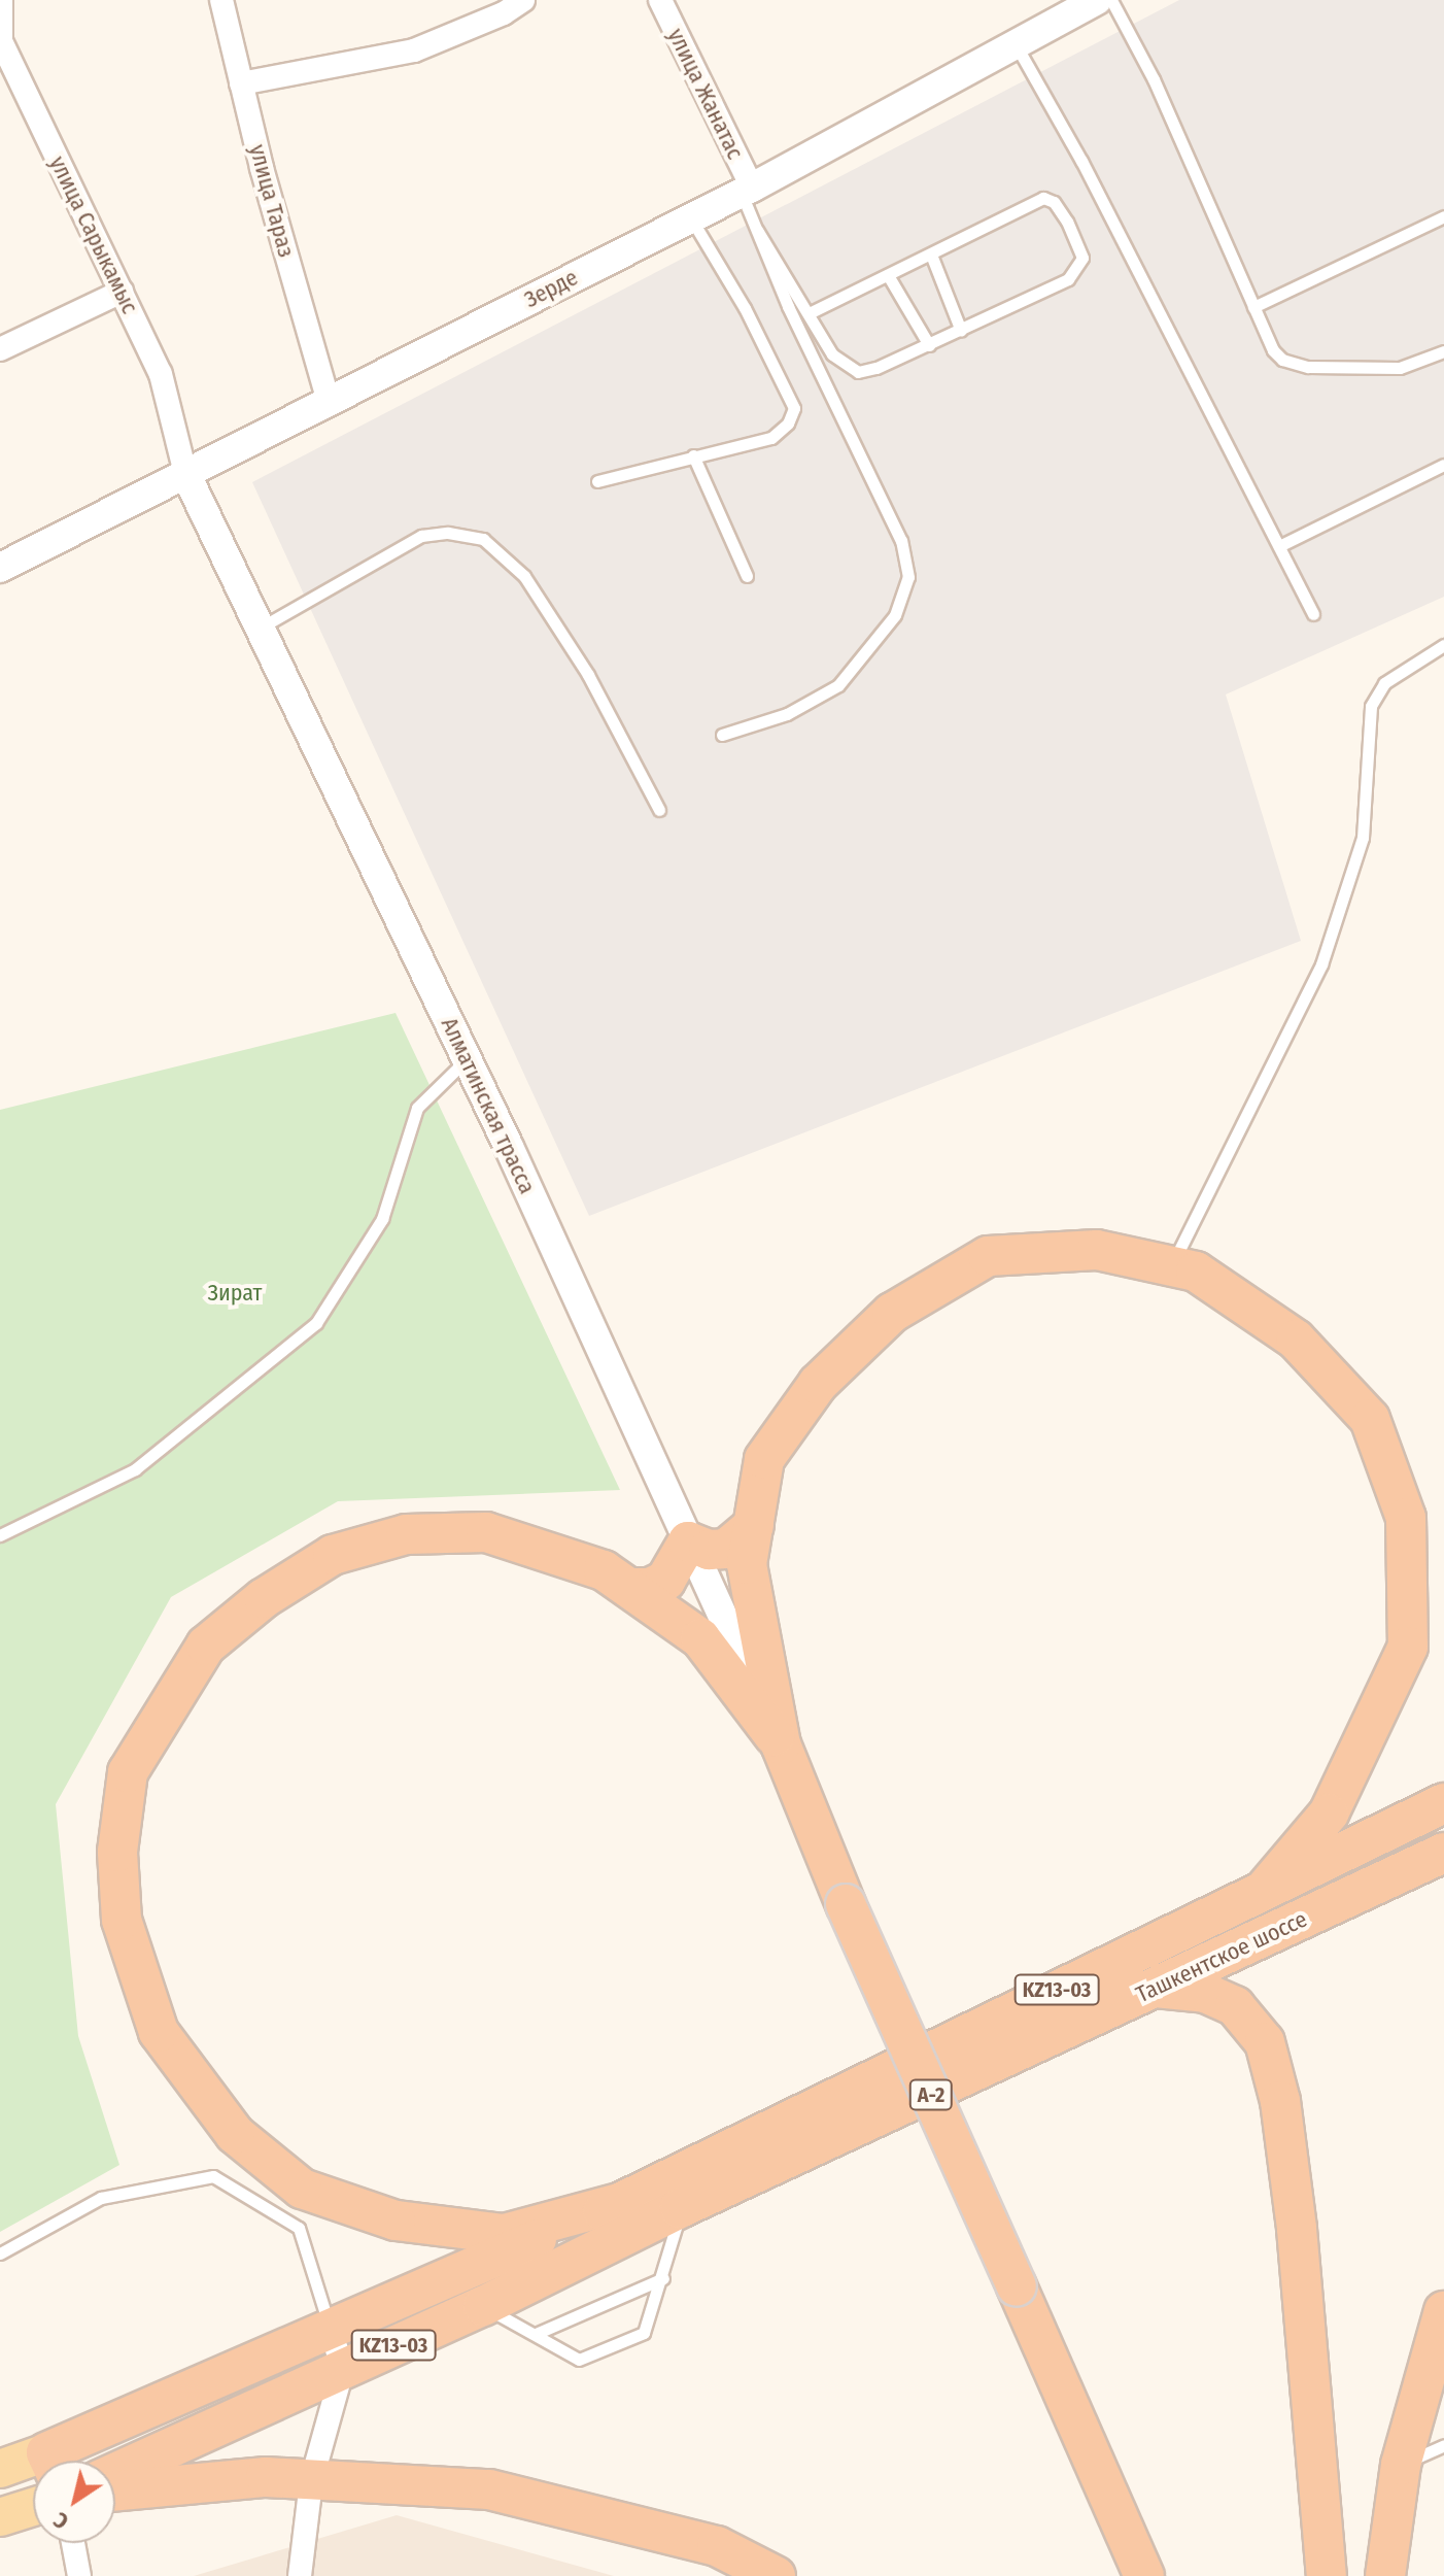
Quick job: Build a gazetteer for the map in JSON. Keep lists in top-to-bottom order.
{
  "streets": {
    "highway": ["Ташкентское шоссе", "KZ13-03", "A-2"],
    "street": [
      "улица Жанатас",
      "улица Тараз",
      "улица Сарыкамыс",
      "Зерде",
      "Алматинская трасса"
    ]
  },
  "crossings": [
    ["улица Жанатас", "Зерде"],
    ["улица Тараз", "Зерде"],
    ["улица Сарыкамыс", "Зерде"],
    ["улица Сарыкамыс", "Алматинская трасса"],
    ["Зерде", "Алматинская трасса"],
    ["Алматинская трасса", "A-2"],
    ["Ташкентское шоссе", "KZ13-03"]
  ],
  "parks": ["Зират"],
  "north": "bottom left"
}
